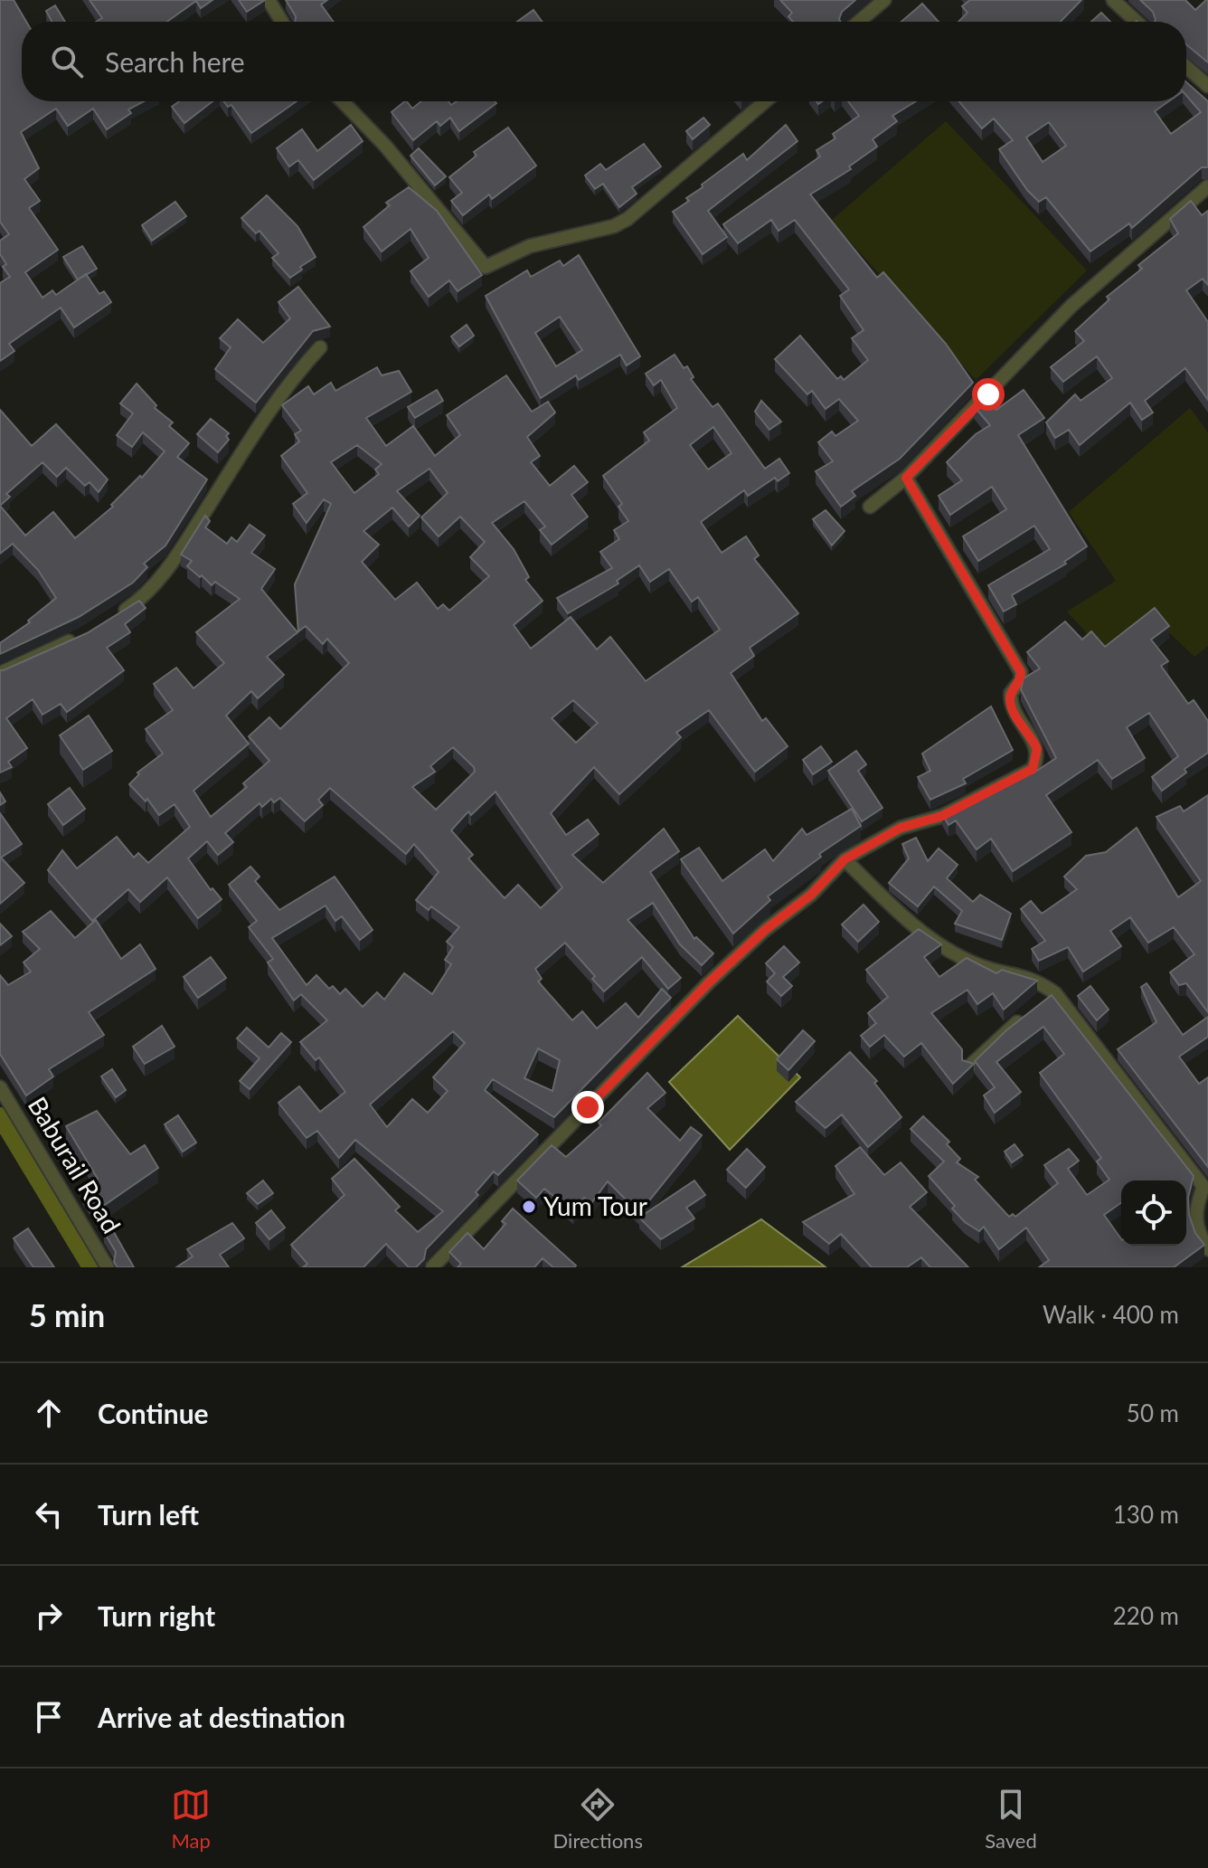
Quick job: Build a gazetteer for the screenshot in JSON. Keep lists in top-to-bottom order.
{
  "streets": {
    "street": ["Baburail Road"]
  },
  "places": ["Yum Tour"],
  "page": {
    "search": "Search here",
    "heading": ["5 min", "Walk · 400 m"],
    "list": [
      ["Continue", "50 m"],
      ["Turn left", "130 m"],
      ["Turn right", "220 m"],
      "Arrive at destination"
    ],
    "nav": ["Map", "Directions", "Saved"]
  }
}
